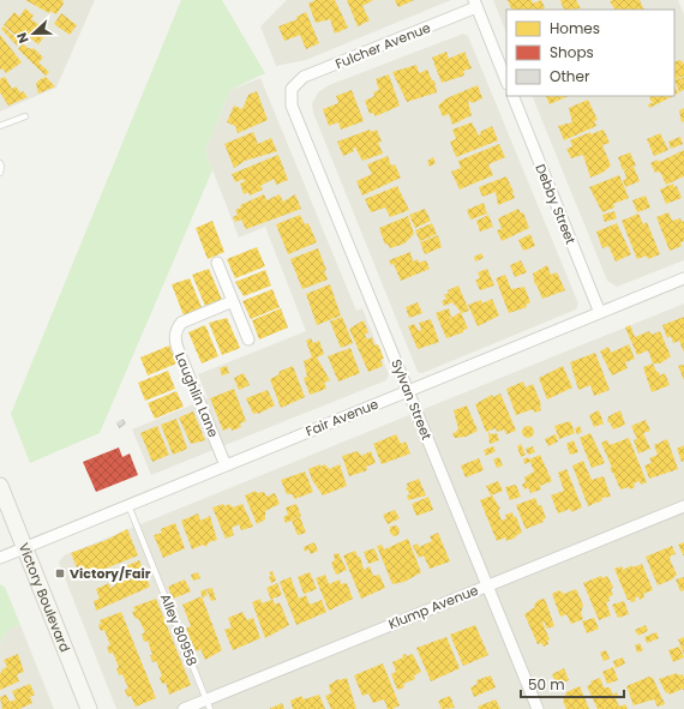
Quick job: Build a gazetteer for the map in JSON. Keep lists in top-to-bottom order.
{
  "streets": {
    "main road": ["Victory Boulevard"],
    "street": [
      "Fulcher Avenue",
      "Debby Street",
      "Laughlin Lane",
      "Sylvan Street",
      "Fair Avenue",
      "Klump Avenue"
    ],
    "lane": ["Alley 80958"]
  },
  "crossings": [
    ["Fulcher Avenue", "Sylvan Street"],
    ["Debby Street", "Fair Avenue"],
    ["Laughlin Lane", "Fair Avenue"],
    ["Sylvan Street", "Fair Avenue"],
    ["Sylvan Street", "Klump Avenue"],
    ["Fair Avenue", "Victory Boulevard"],
    ["Fair Avenue", "Alley 80958"],
    ["Klump Avenue", "Alley 80958"]
  ],
  "places": {
    "transit": ["Victory/Fair"]
  },
  "legend": ["Homes", "Shops", "Other"],
  "scale_bar": "50 m",
  "north": "left"
}
